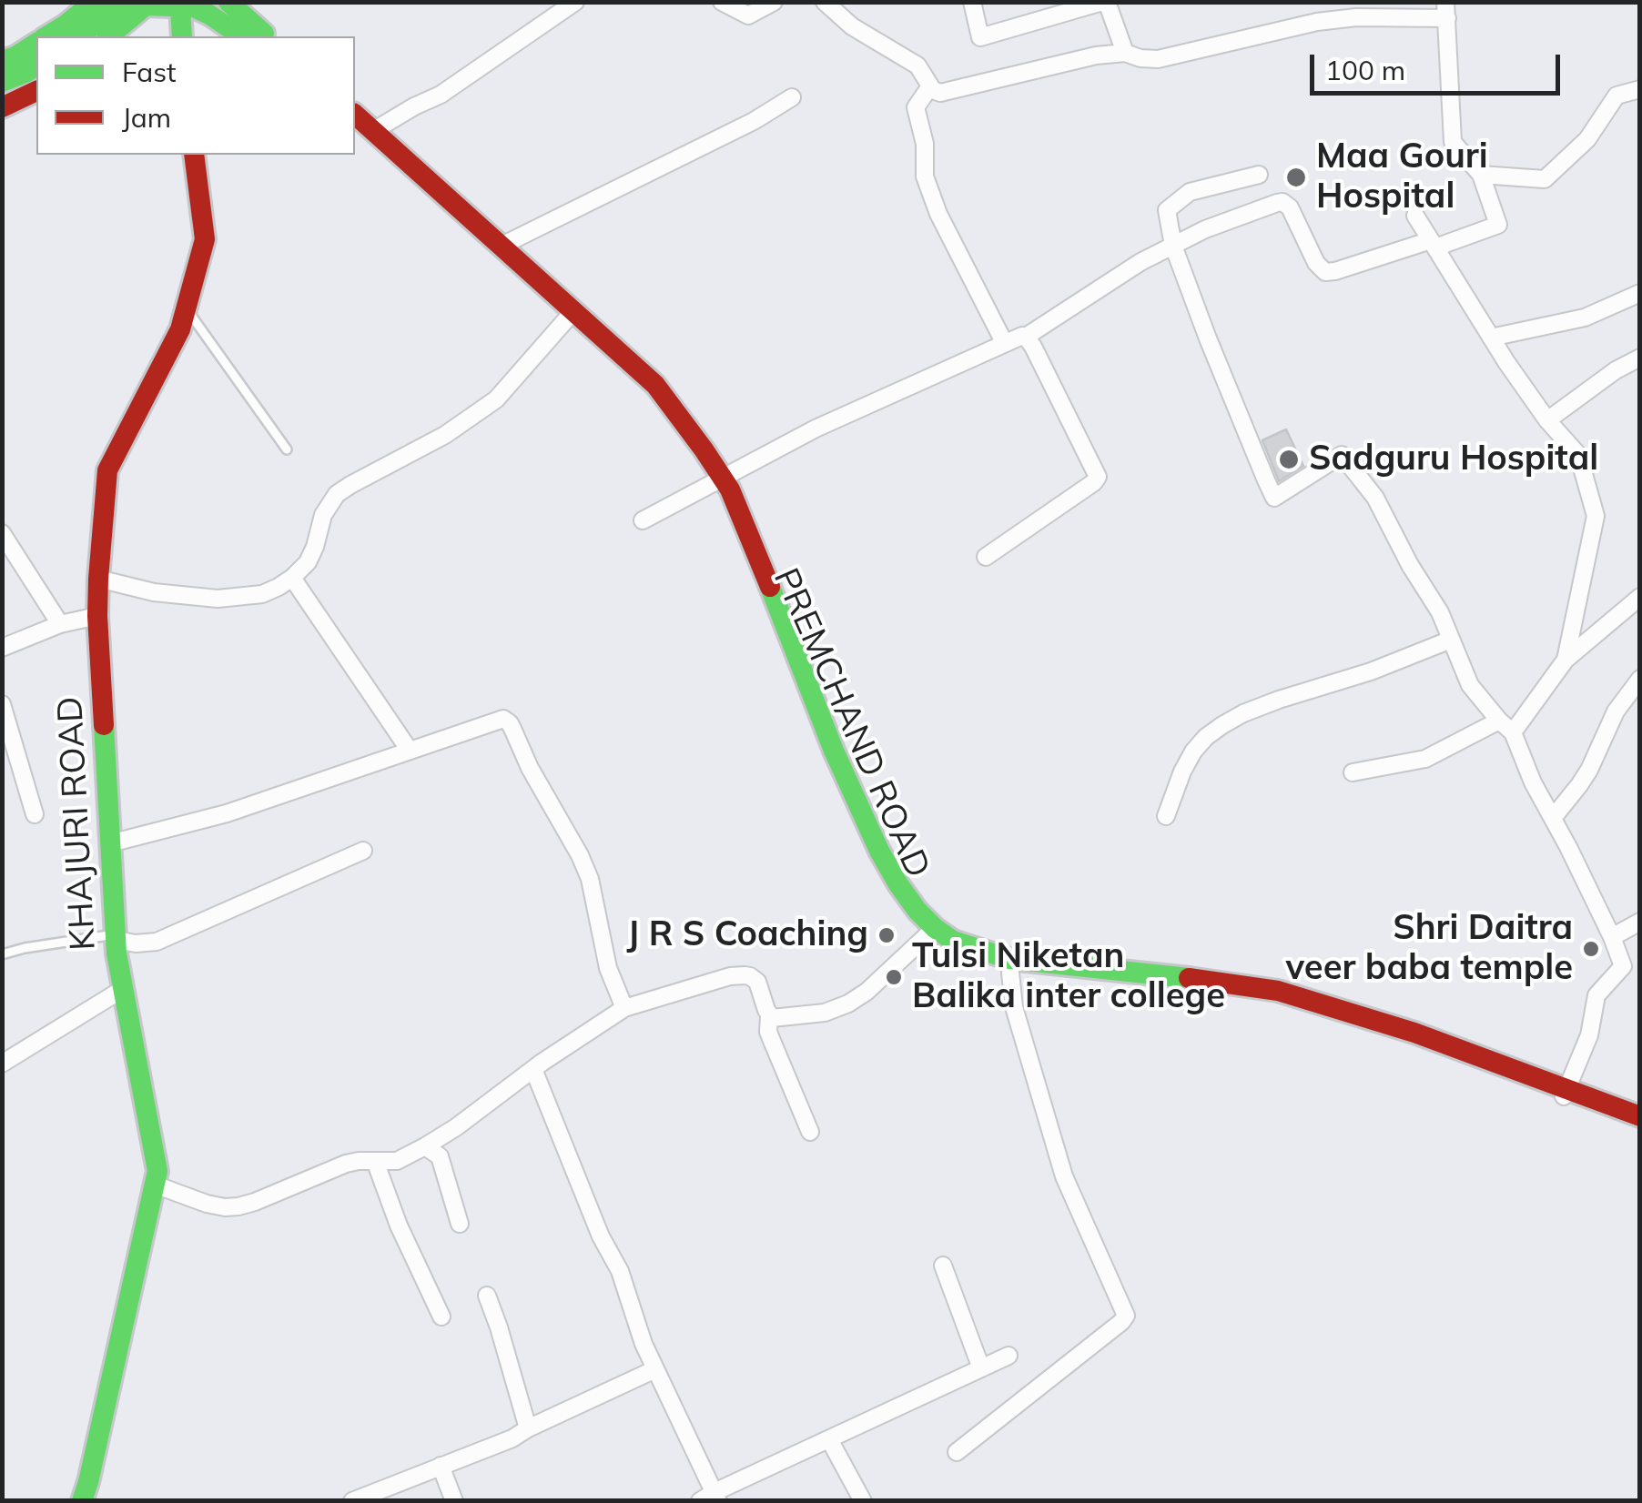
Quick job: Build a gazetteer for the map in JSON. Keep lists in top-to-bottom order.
{
  "streets": {
    "main road": ["PREMCHAND ROAD", "KHAJURI ROAD"]
  },
  "places": [
    "Maa Gouri Hospital",
    "Sadguru Hospital",
    "J R S Coaching",
    "Shri Daitra veer baba temple",
    "Tulsi Niketan Balika inter college"
  ],
  "legend": ["Fast", "Jam"],
  "scale_bar": "100 m"
}
